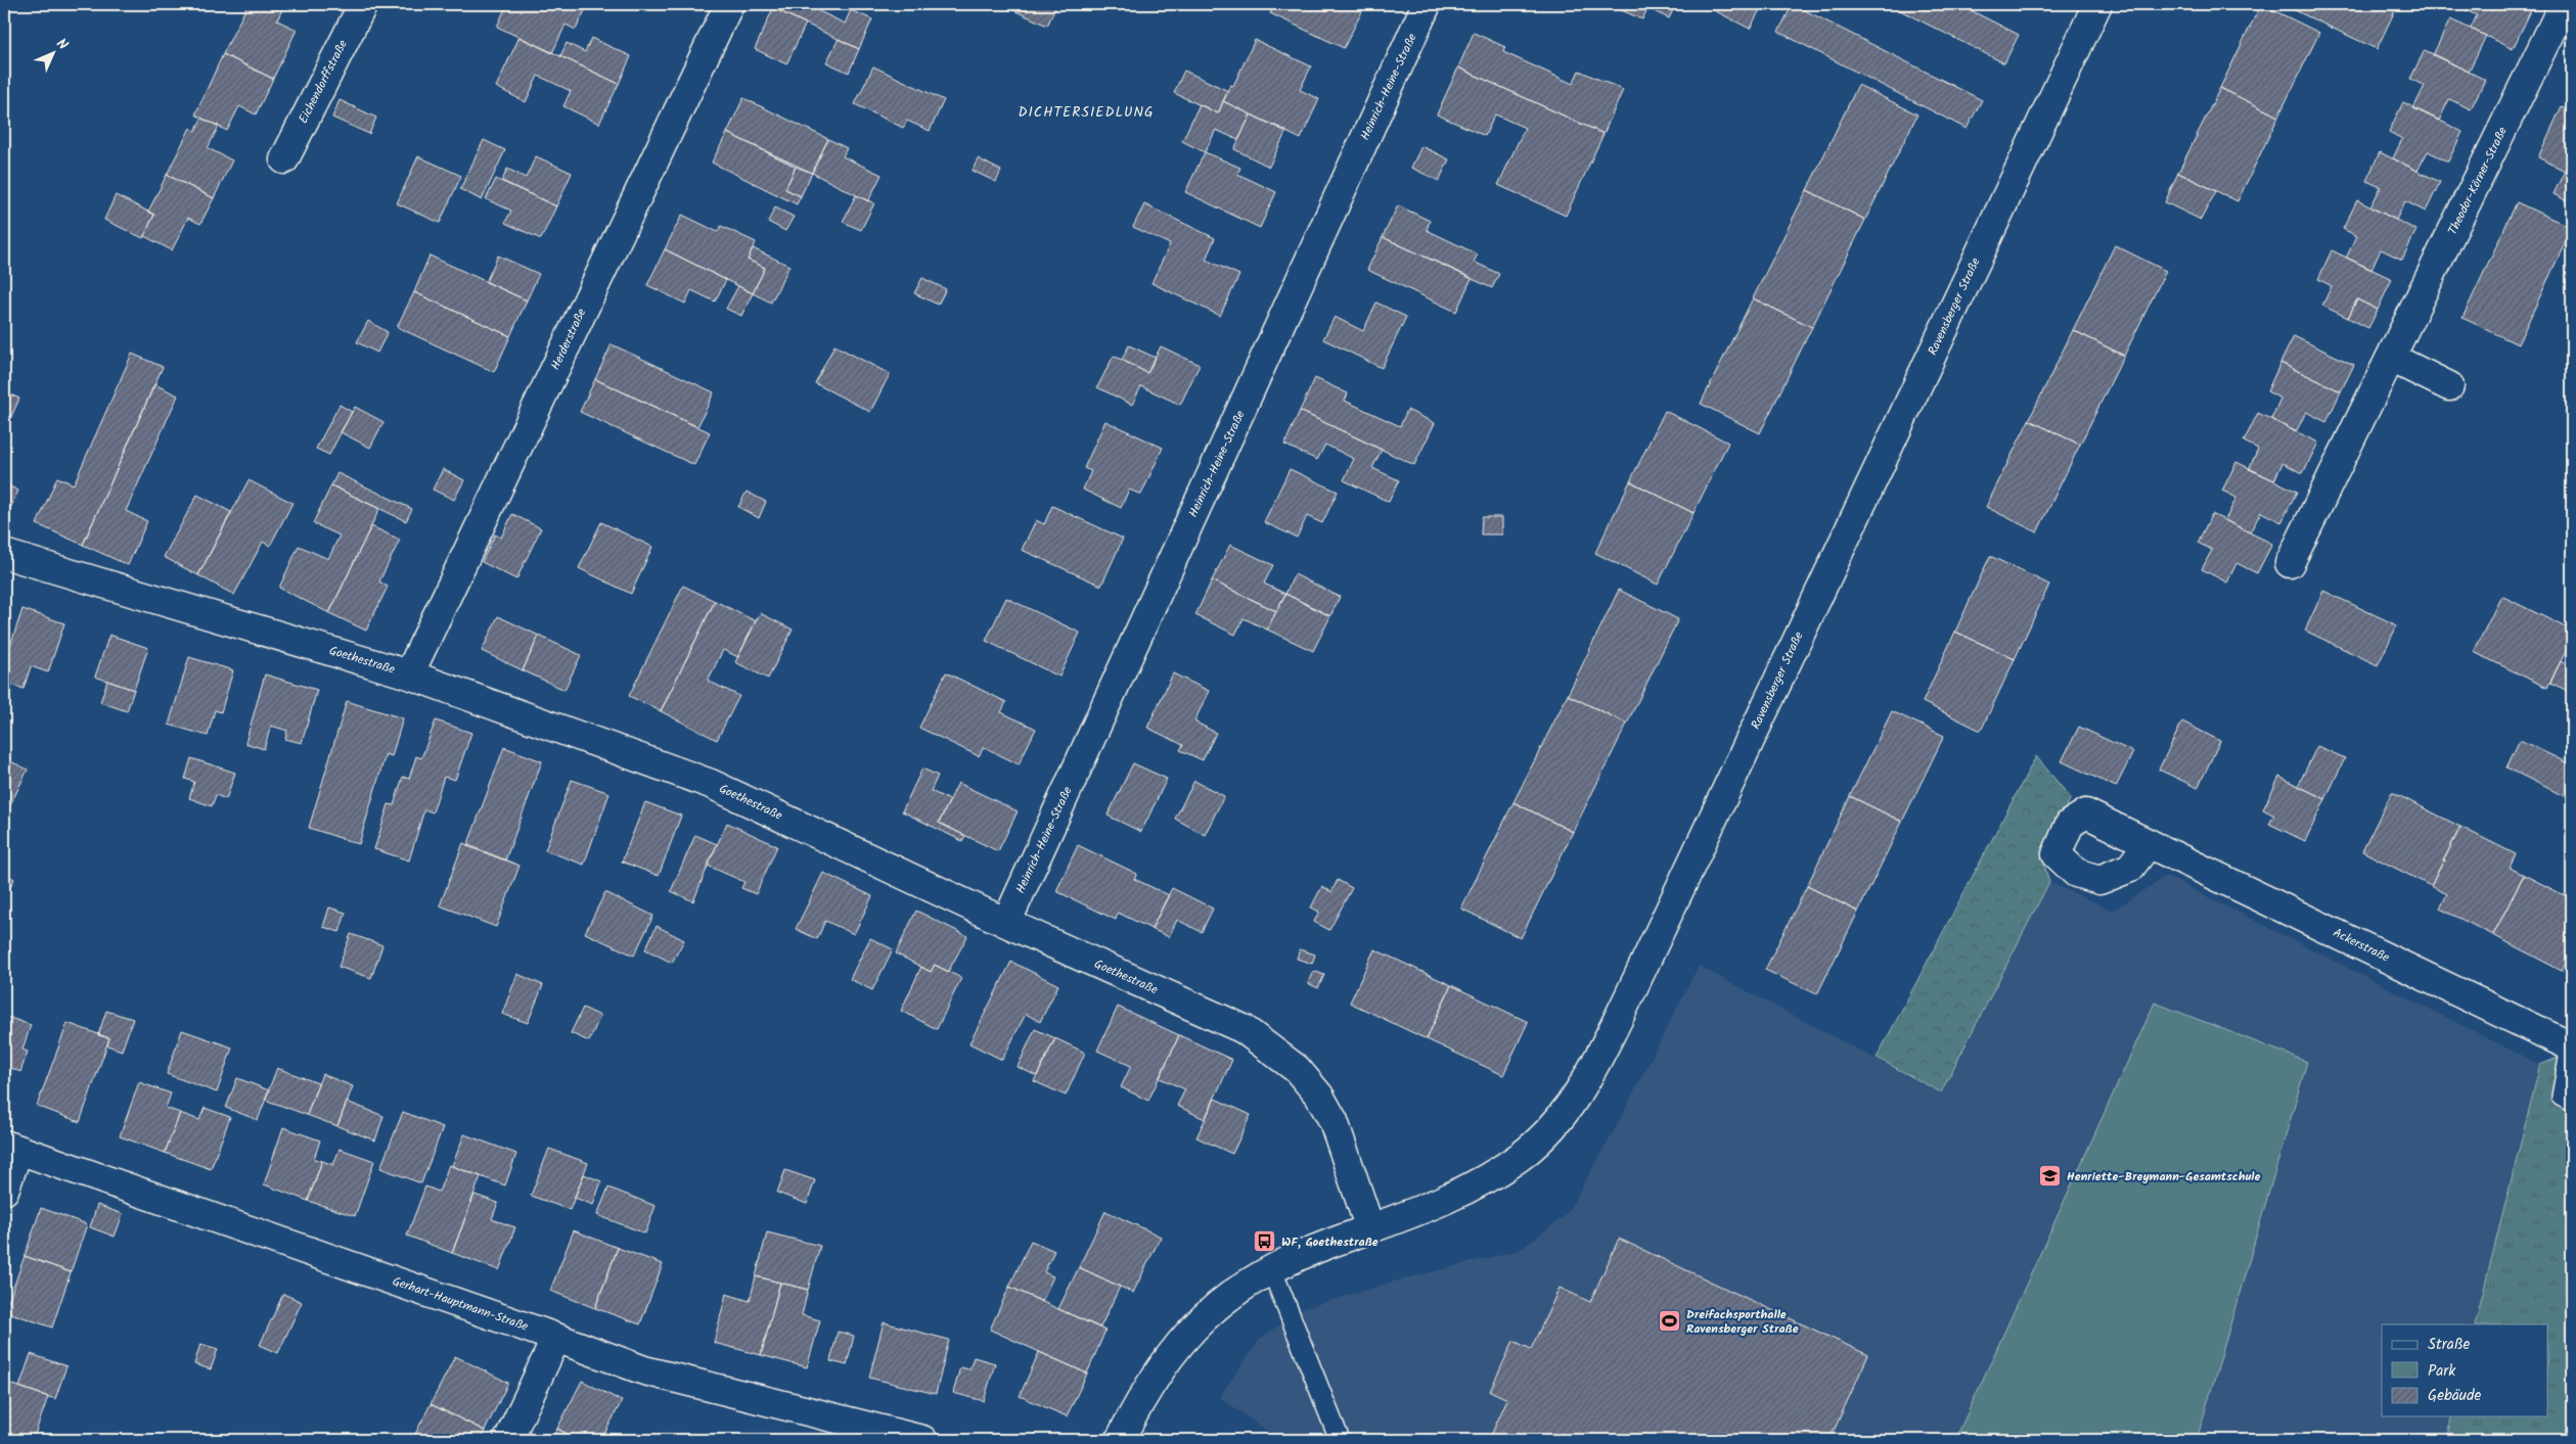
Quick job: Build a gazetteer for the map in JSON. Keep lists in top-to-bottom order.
{
  "streets": {
    "street": [
      "Eichendorffstraße",
      "Heinrich-Heine-Straße",
      "Theodor-Körner-Straße",
      "Ravensberger Straße",
      "Herderstraße",
      "Goethestraße",
      "Ackerstraße",
      "Gerhart-Hauptmann-Straße"
    ]
  },
  "crossings": [
    ["Heinrich-Heine-Straße", "Goethestraße"],
    ["Ravensberger Straße", "Goethestraße"],
    ["Herderstraße", "Goethestraße"]
  ],
  "districts": ["DICHTERSIEDLUNG"],
  "places": {
    "school or university": ["Henriette-Breymann-Gesamtschule"],
    "bus stop": ["WF, Goethestraße"],
    "sports": ["Dreifachsporthalle Ravensberger Straße"]
  },
  "legend": ["Straße", "Park", "Gebäude"],
  "north": "top right"
}
